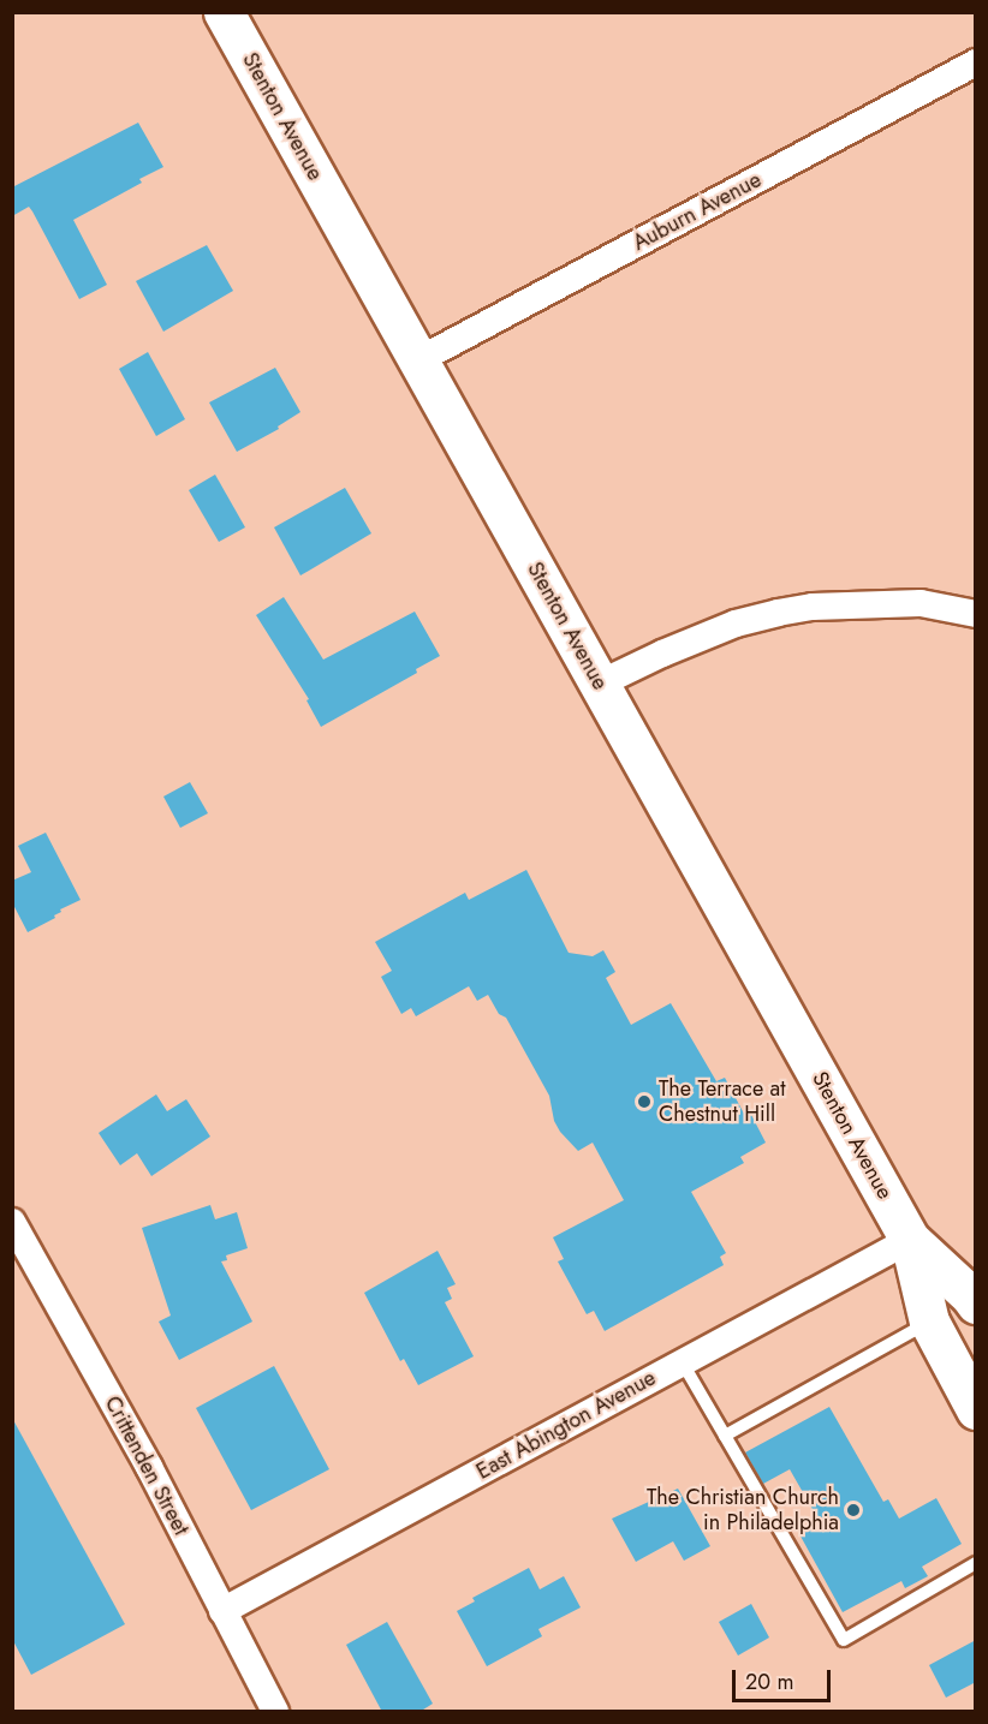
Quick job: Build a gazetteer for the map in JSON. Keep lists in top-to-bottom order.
{
  "streets": {
    "main road": ["Stenton Avenue"],
    "street": ["Auburn Avenue", "East Abington Avenue", "Crittenden Street"]
  },
  "crossings": [
    ["Stenton Avenue", "Auburn Avenue"],
    ["Stenton Avenue", "East Abington Avenue"],
    ["East Abington Avenue", "Crittenden Street"]
  ],
  "places": ["The Terrace at Chestnut Hill", "The Christian Church in Philadelphia"],
  "scale_bar": "20 m"
}
